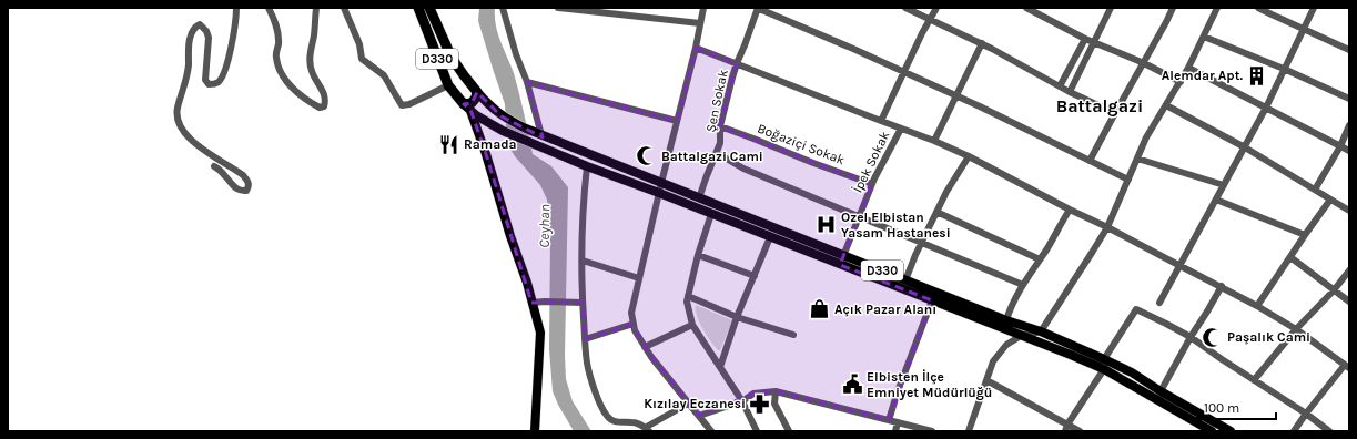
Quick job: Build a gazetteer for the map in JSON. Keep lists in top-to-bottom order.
{
  "streets": {
    "highway": ["D330"],
    "street": ["Şen Sokak", "Boğaziçi Sokak", "İpek Sokak"]
  },
  "crossings": [
    ["D330", "Şen Sokak"],
    ["D330", "İpek Sokak"],
    ["Şen Sokak", "Boğaziçi Sokak"],
    ["Boğaziçi Sokak", "İpek Sokak"]
  ],
  "districts": ["Battalgazi"],
  "water": ["Ceyhan"],
  "places": {
    "building": ["Alemdar Apt."],
    "restaurant": ["Ramada"],
    "mosque": ["Battalgazi Cami", "Paşalık Cami"],
    "hospital": ["Ozel Elbistan Yasam Hastanesi"],
    "shop": ["Açık Pazar Alanı"],
    "public building": ["Elbisten İlçe Emniyet Müdürlüğü"],
    "pharmacy": ["Kızılay Eczanesi"]
  },
  "scale_bar": "100 m"
}
